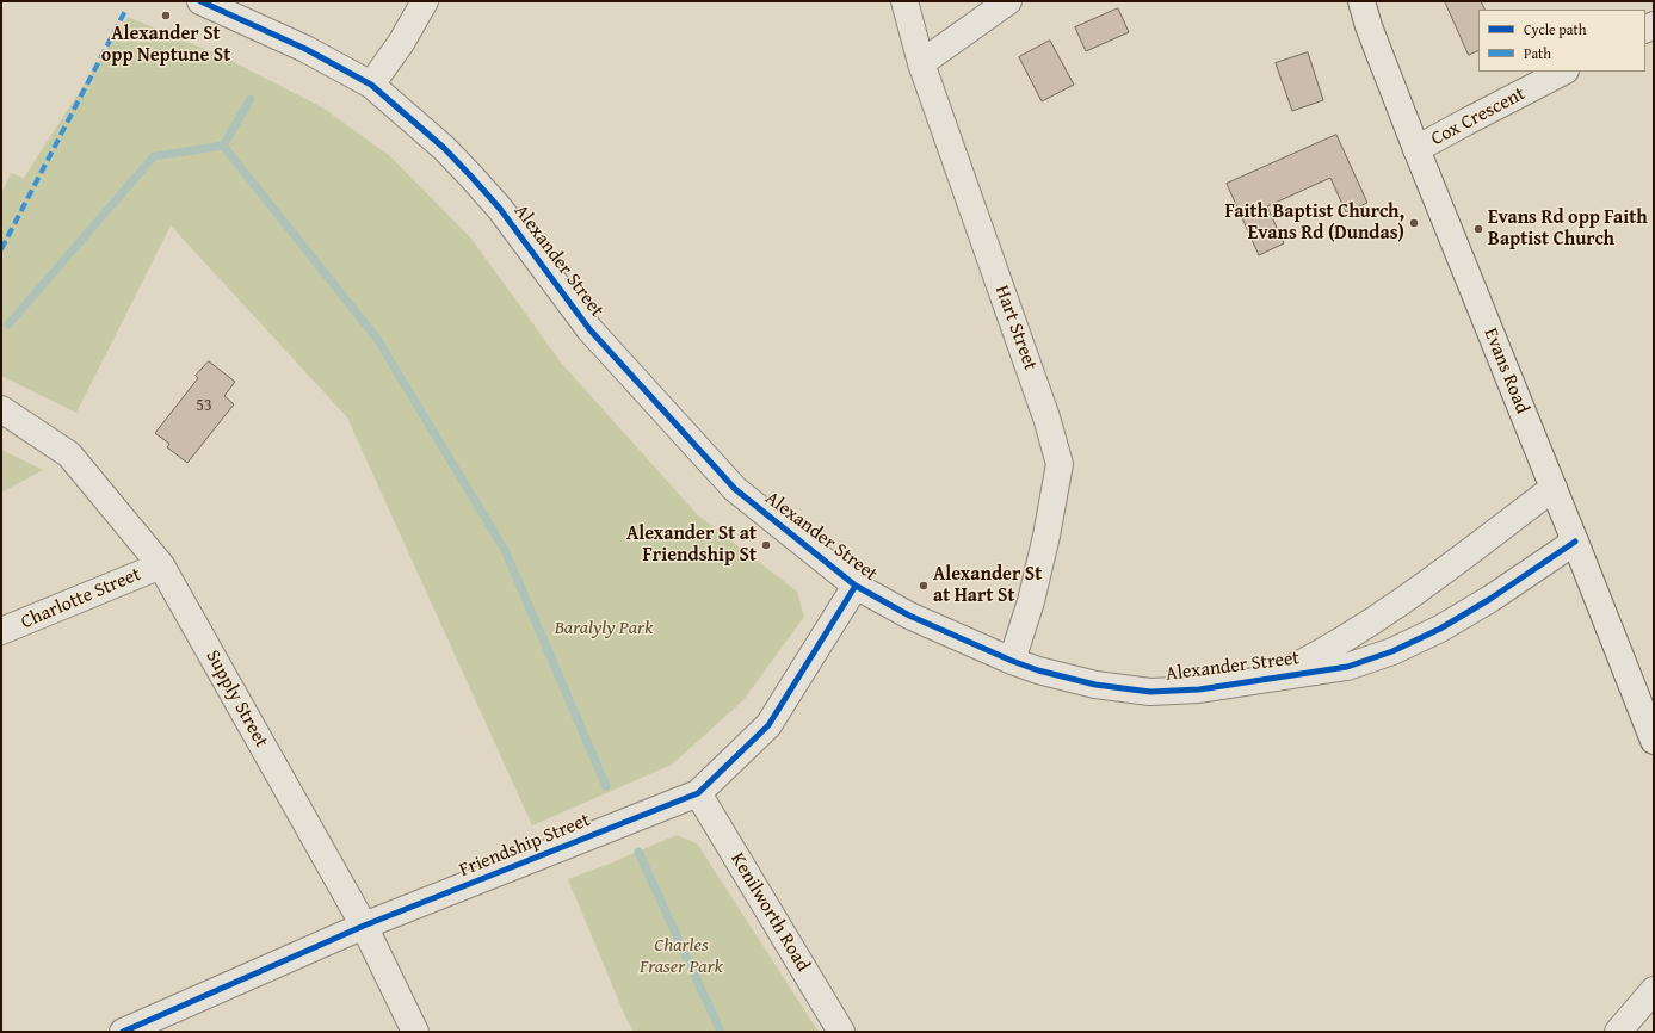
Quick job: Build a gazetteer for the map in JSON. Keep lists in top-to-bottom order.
{
  "streets": {
    "street": [
      "Cox Crescent",
      "Alexander Street",
      "Hart Street",
      "Evans Road",
      "Charlotte Street",
      "Supply Street",
      "Friendship Street",
      "Kenilworth Road"
    ]
  },
  "crossings": [
    ["Cox Crescent", "Evans Road"],
    ["Alexander Street", "Hart Street"],
    ["Alexander Street", "Evans Road"],
    ["Alexander Street", "Friendship Street"],
    ["Charlotte Street", "Supply Street"],
    ["Supply Street", "Friendship Street"],
    ["Friendship Street", "Kenilworth Road"]
  ],
  "parks": ["Baralyly Park", "Charles Fraser Park"],
  "places": [
    "Alexander St opp Neptune St",
    "Faith Baptist Church, Evans Rd (Dundas)",
    "Evans Rd opp Faith Baptist Church",
    "Alexander St at Friendship St",
    "Alexander St at Hart St"
  ],
  "house_numbers": ["53"],
  "legend": ["Cycle path", "Path"]
}
